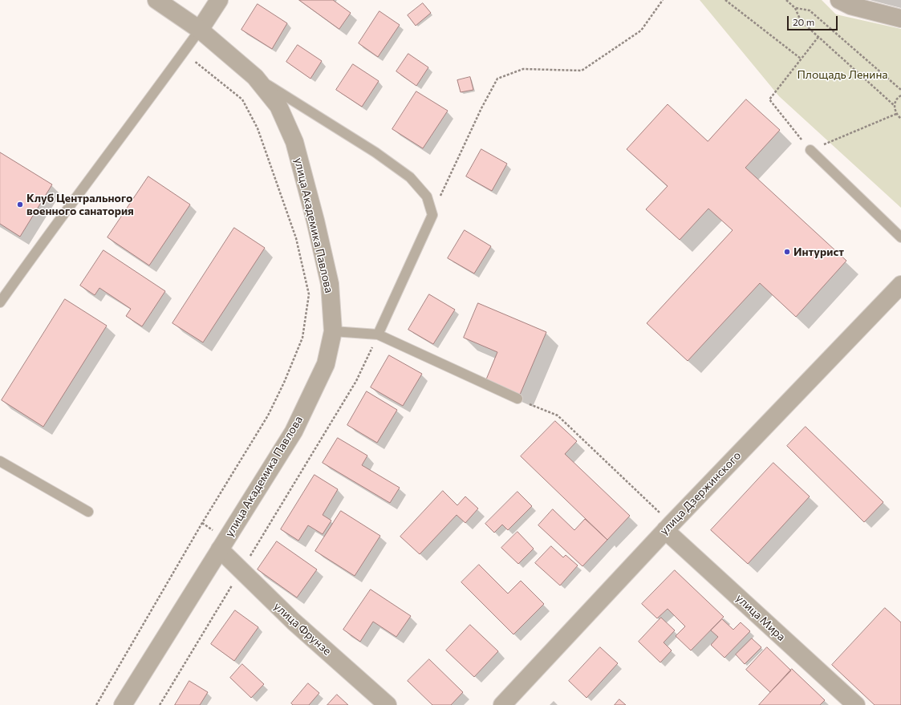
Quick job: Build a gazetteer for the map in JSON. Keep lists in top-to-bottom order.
{
  "streets": {
    "street": [
      "улица Академика Павлова",
      "улица Дзержинского",
      "улица Мира",
      "улица Фрунзе"
    ]
  },
  "crossings": [
    ["улица Академика Павлова", "улица Фрунзе"],
    ["улица Дзержинского", "улица Мира"]
  ],
  "parks": ["Площадь Ленина"],
  "places": ["Клуб Центрального военного санатория", "Интурист"],
  "scale_bar": "20 m"
}
